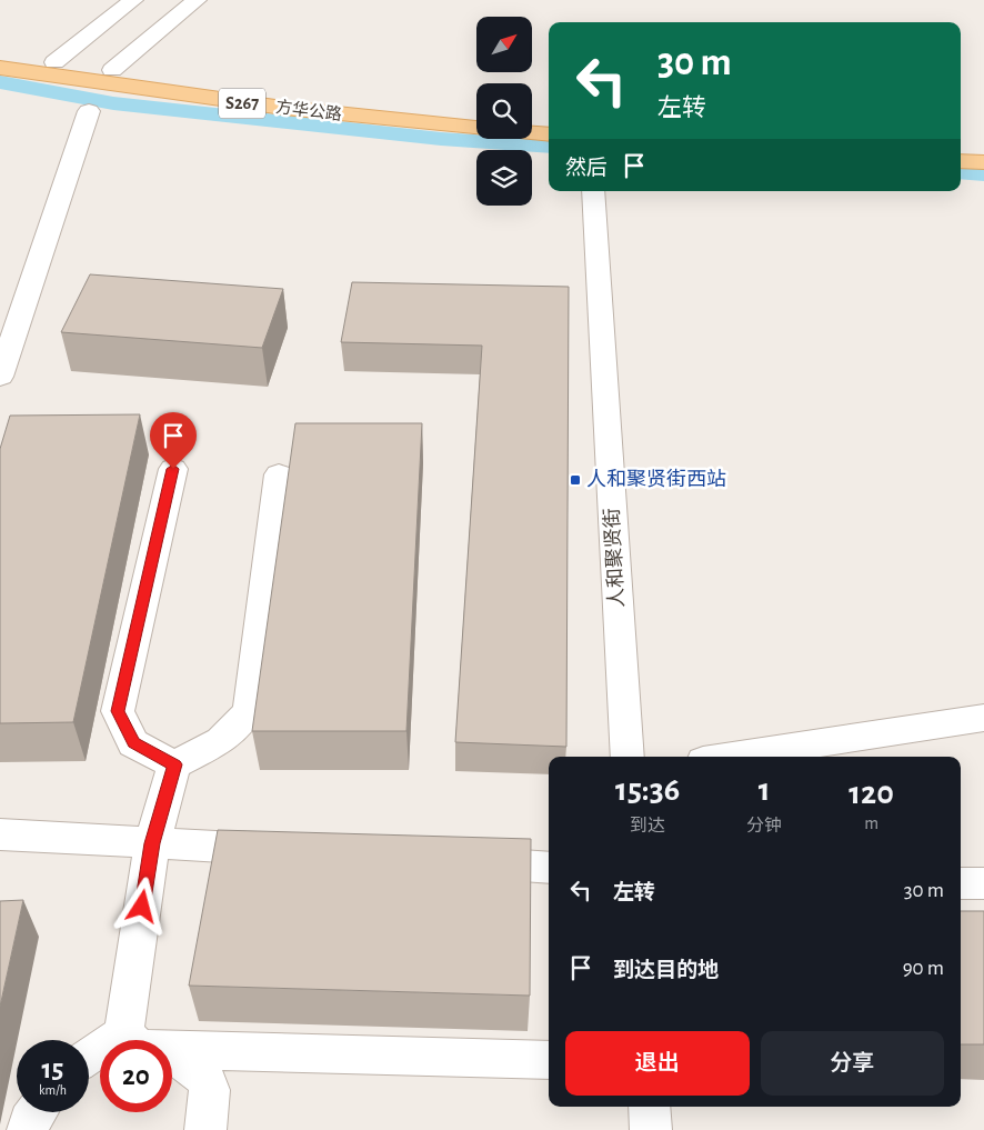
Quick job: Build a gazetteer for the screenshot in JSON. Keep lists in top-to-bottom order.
{
  "streets": {
    "main road": ["S267", "方华公路"],
    "street": ["人和聚贤街"]
  },
  "places": {
    "transit": ["人和聚贤街西站"]
  },
  "north": "top right",
  "page": {
    "turn": ["30 m", "左转"],
    "then": "然后",
    "eta": [
      "15:36",
      "到达",
      "1",
      "分钟",
      "120",
      "m"
    ],
    "list": [
      {
        "name": "左转",
        "value": "30 m"
      },
      {
        "name": "到达目的地",
        "value": "90 m"
      }
    ],
    "buttons": ["退出", "分享"],
    "speed": "15 km/h",
    "limit": "20"
  }
}
